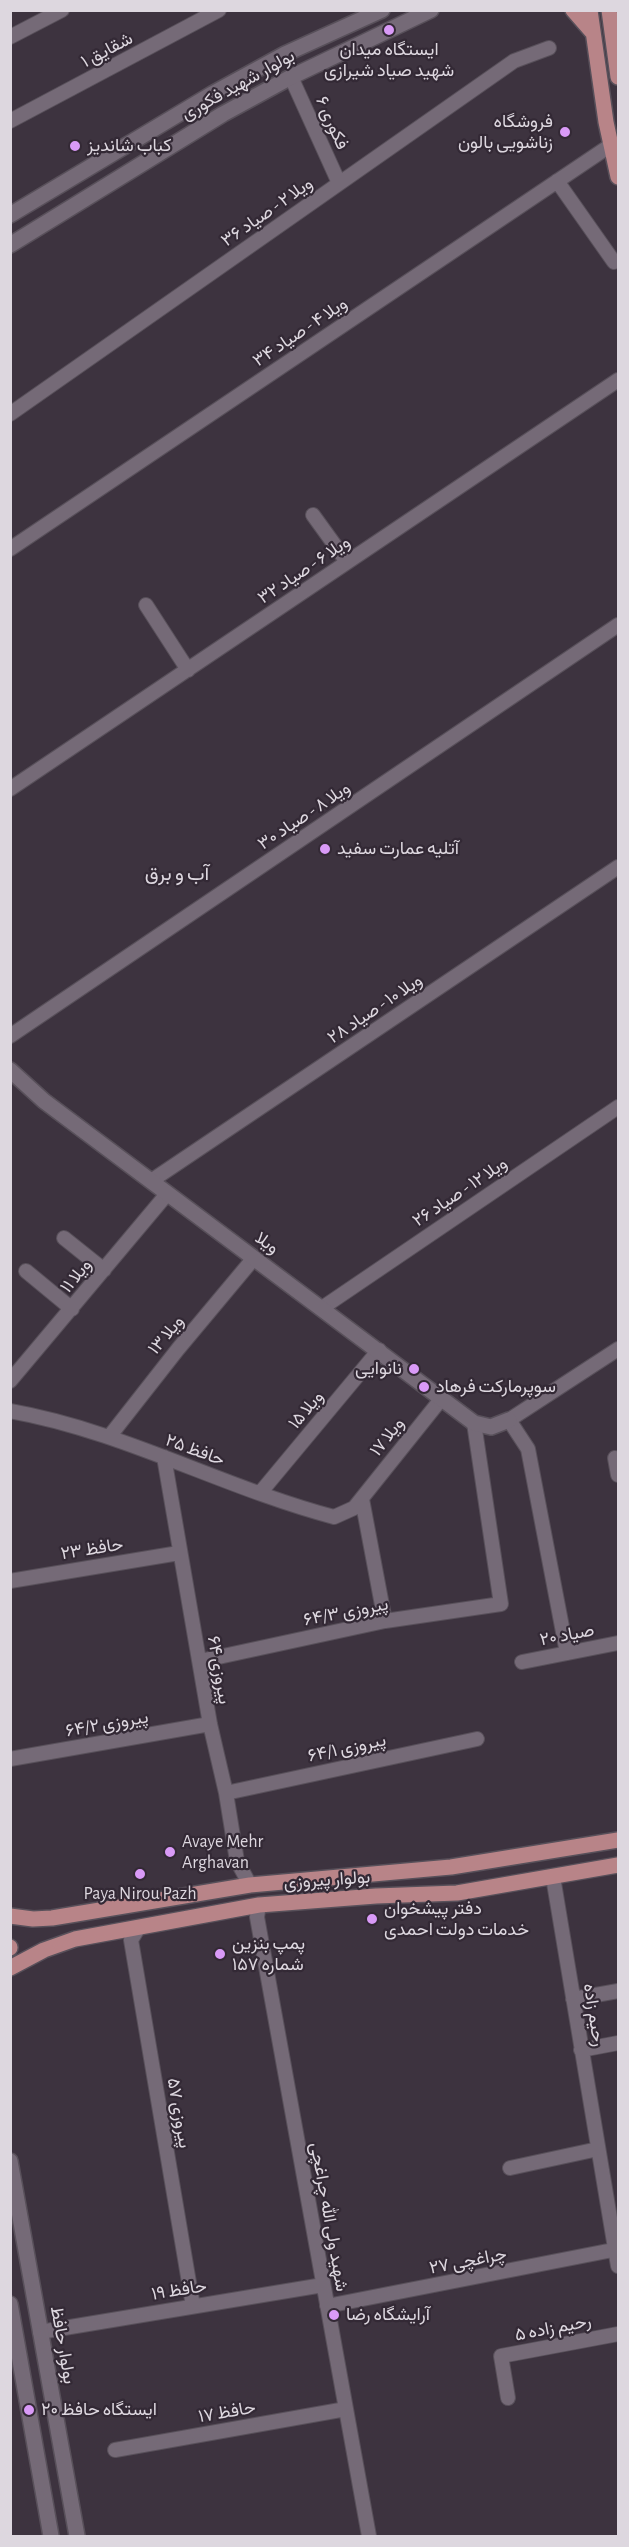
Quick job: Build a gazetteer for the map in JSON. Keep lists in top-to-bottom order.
{
  "streets": {
    "main road": ["بولوار پیروزی"],
    "street": [
      "شقایق ۱",
      "بولوار شهید فکوری",
      "فکوری ۶",
      "ویلا ۲ - صیاد ۳۶",
      "ویلا ۴ - صیاد ۳۴",
      "ویلا ۶ - صیاد ۳۲",
      "ویلا ۸ - صیاد ۳۰",
      "ویلا ۱۰ - صیاد ۲۸",
      "ویلا ۱۲ - صیاد ۲۶",
      "ویلا",
      "ویلا ۱۱",
      "ویلا ۱۳",
      "ویلا ۱۵",
      "ویلا ۱۷",
      "حافظ ۲۵",
      "حافظ ۲۳",
      "پیروزی ۶۴/۳",
      "صیاد ۲۰",
      "پیروزی ۶۴",
      "پیروزی ۶۴/۲",
      "پیروزی ۶۴/۱",
      "رحیم زاده",
      "پیروزی ۵۷",
      "شهید ولی الله چراغچی",
      "چراغچی ۲۷",
      "حافظ ۱۹",
      "رحیم زاده ۵",
      "بولوار حافظ",
      "حافظ ۱۷"
    ]
  },
  "crossings": [
    ["بولوار شهید فکوری", "فکوری ۶"],
    ["فکوری ۶", "ویلا ۲ - صیاد ۳۶"],
    ["ویلا ۱۰ - صیاد ۲۸", "ویلا"],
    ["ویلا ۱۲ - صیاد ۲۶", "ویلا"],
    ["ویلا", "ویلا ۱۱"],
    ["ویلا", "ویلا ۱۳"],
    ["ویلا", "ویلا ۱۵"],
    ["ویلا", "ویلا ۱۷"],
    ["ویلا", "پیروزی ۶۴/۳"],
    ["ویلا ۱۳", "حافظ ۲۵"],
    ["ویلا ۱۵", "حافظ ۲۵"],
    ["ویلا ۱۷", "حافظ ۲۵"],
    ["حافظ ۲۵", "پیروزی ۶۴"],
    ["حافظ ۲۳", "پیروزی ۶۴"],
    ["پیروزی ۶۴/۳", "پیروزی ۶۴"],
    ["پیروزی ۶۴", "پیروزی ۶۴/۲"],
    ["پیروزی ۶۴", "پیروزی ۶۴/۱"],
    ["پیروزی ۶۴", "بولوار پیروزی"],
    ["بولوار پیروزی", "رحیم زاده"],
    ["بولوار پیروزی", "پیروزی ۵۷"],
    ["بولوار پیروزی", "شهید ولی الله چراغچی"],
    ["رحیم زاده", "چراغچی ۲۷"],
    ["پیروزی ۵۷", "حافظ ۱۹"],
    ["شهید ولی الله چراغچی", "چراغچی ۲۷"],
    ["شهید ولی الله چراغچی", "حافظ ۱۹"],
    ["شهید ولی الله چراغچی", "حافظ ۱۷"],
    ["حافظ ۱۹", "بولوار حافظ"]
  ],
  "districts": ["آب و برق"],
  "places": [
    "ایستگاه میدان شهید صیاد شیرازی",
    "فروشگاه زناشویی بالون",
    "کباب شاندیز",
    "آتلیه عمارت سفید",
    "نانوایی",
    "سوپرمارکت فرهاد",
    "Avaye Mehr Arghavan",
    "Paya Nirou Pazh",
    "دفتر پیشخوان خدمات دولت احمدی",
    "پمپ بنزین شماره ۱۵۷",
    "آرایشگاه رضا",
    "ایستگاه حافظ ۲۰"
  ]
}
